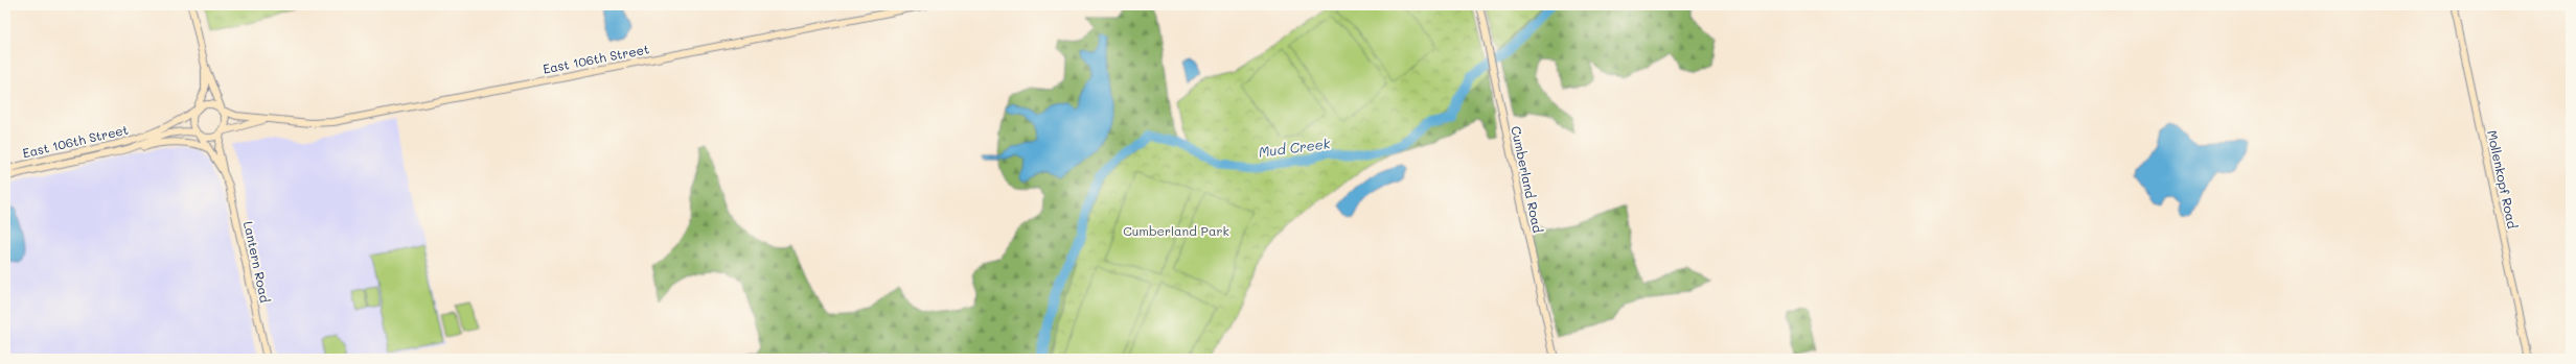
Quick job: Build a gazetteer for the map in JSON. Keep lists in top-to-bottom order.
{
  "streets": {
    "main road": [
      "East 106th Street",
      "Cumberland Road",
      "Mollenkopf Road",
      "Lantern Road"
    ]
  },
  "crossings": [
    ["East 106th Street", "Lantern Road"]
  ],
  "water": ["Mud Creek"],
  "parks": ["Cumberland Park"]
}
